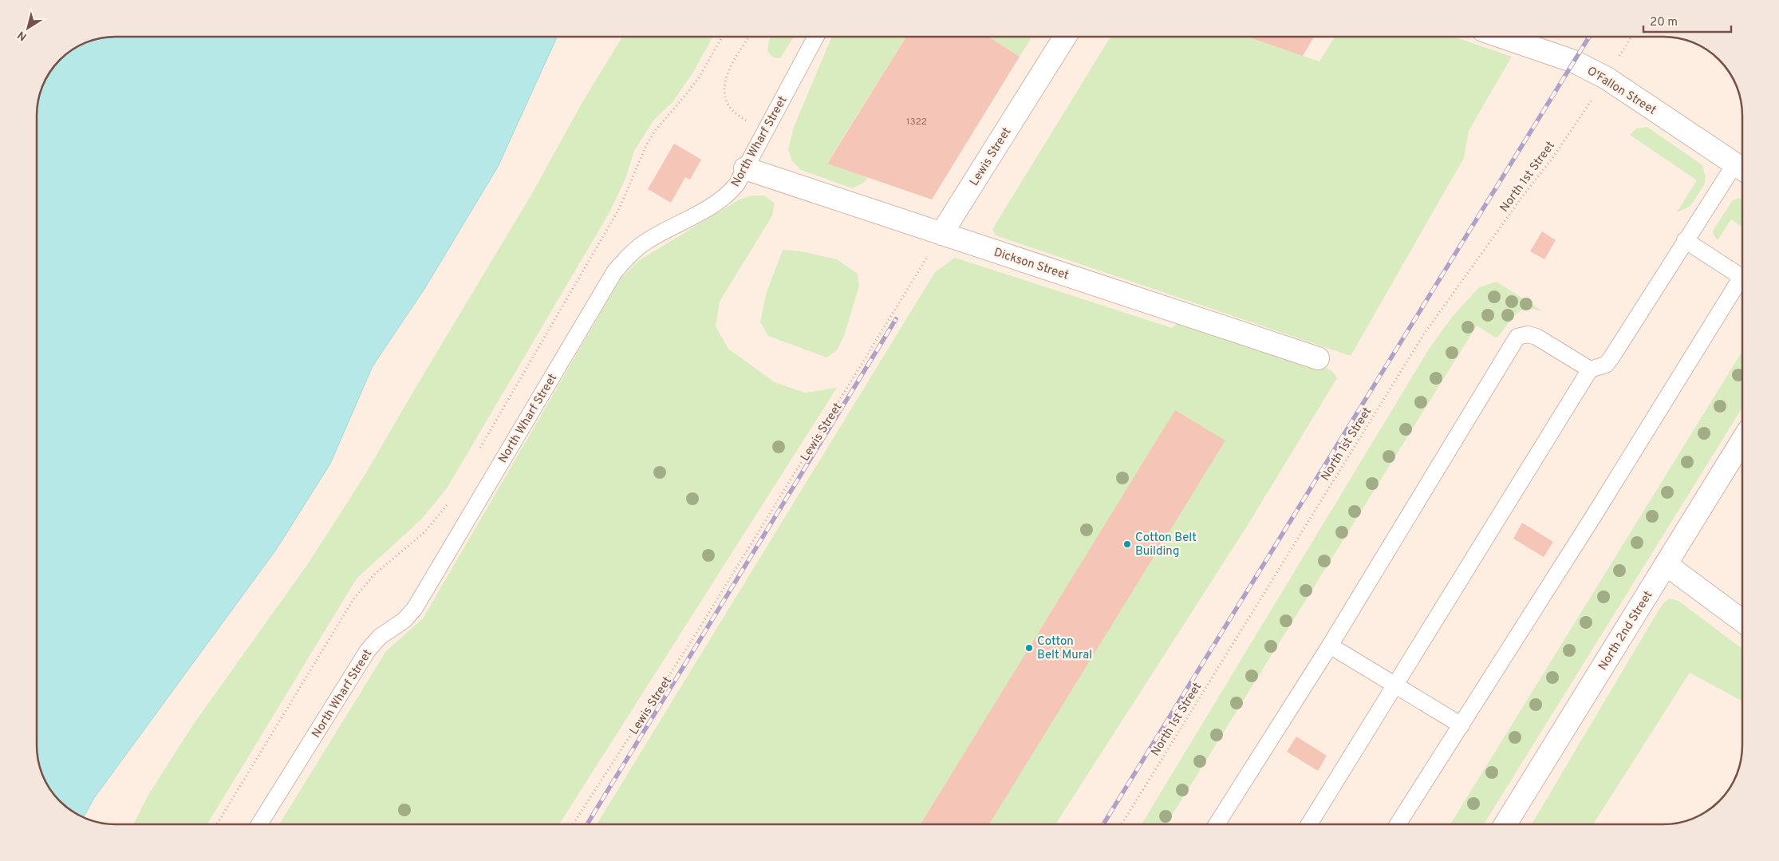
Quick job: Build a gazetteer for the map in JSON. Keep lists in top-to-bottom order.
{
  "streets": {
    "street": [
      "O'Fallon Street",
      "Lewis Street",
      "Dickson Street",
      "North 2nd Street"
    ],
    "lane": ["North Wharf Street"],
    "path": ["North 1st Street"]
  },
  "crossings": [
    ["O'Fallon Street", "North 1st Street"],
    ["North Wharf Street", "Dickson Street"],
    ["Lewis Street", "Dickson Street"]
  ],
  "places": ["Cotton Belt Building", "Cotton Belt Mural"],
  "house_numbers": ["1322"],
  "scale_bar": "20 m",
  "north": "bottom left"
}
